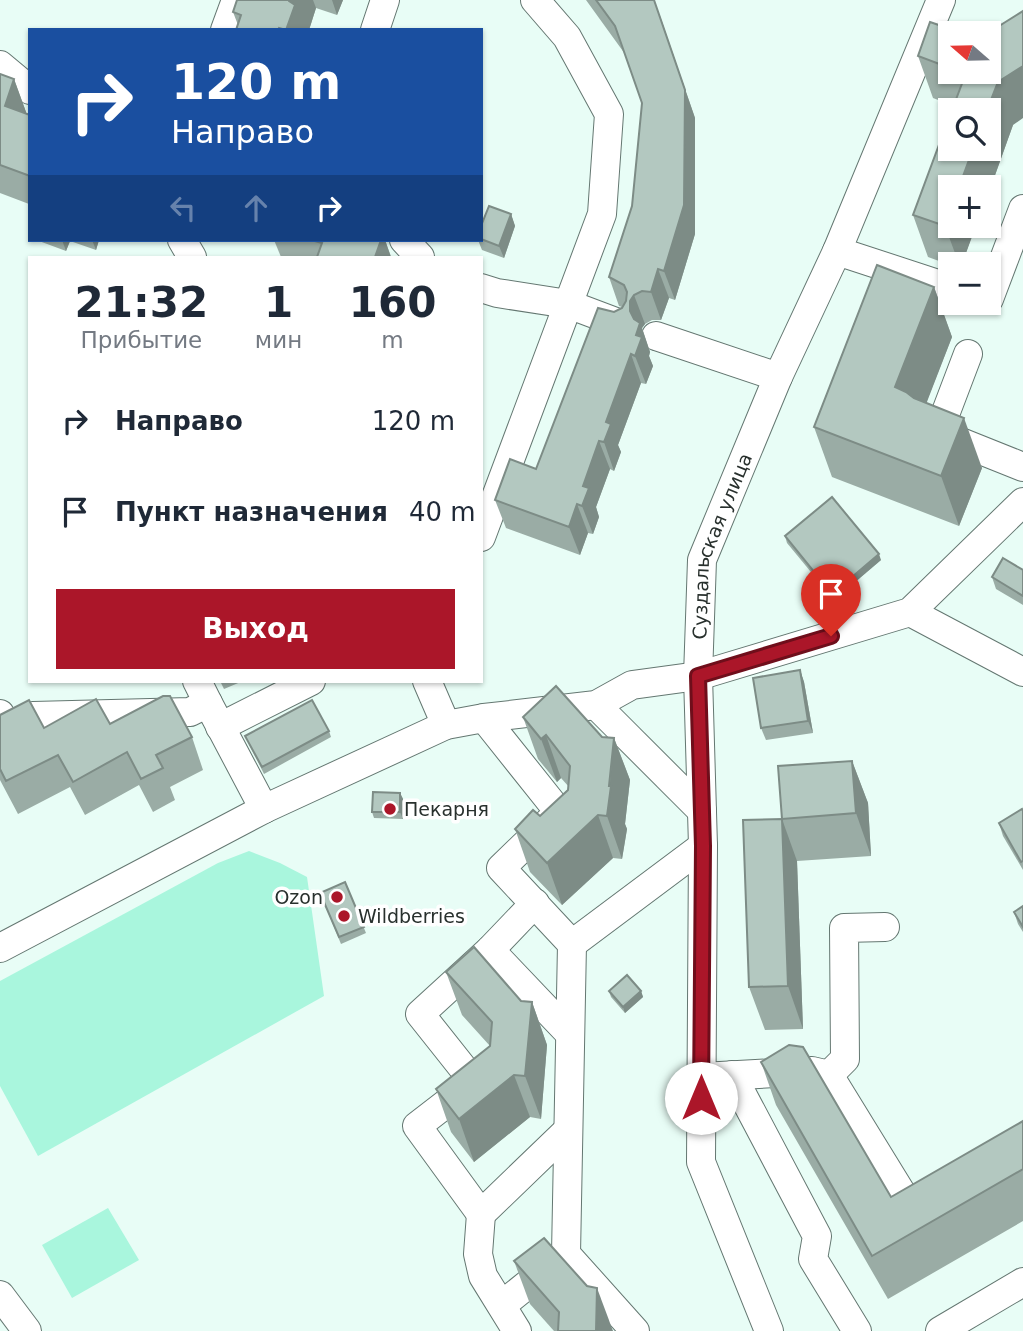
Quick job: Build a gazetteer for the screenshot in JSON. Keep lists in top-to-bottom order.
{
  "streets": {
    "street": ["Суздальская улица"]
  },
  "places": ["Пекарня", "Ozon", "Wildberries"],
  "north": "left",
  "page": {
    "map_buttons": ["+", "−"],
    "turn": ["120 m", "Направо"],
    "eta": [
      "21:32",
      "Прибытие",
      "1",
      "мин",
      "160",
      "m"
    ],
    "list": [
      {
        "name": "Направо",
        "value": "120 m"
      },
      {
        "name": "Пункт назначения",
        "value": "40 m"
      }
    ],
    "buttons": "Выход"
  }
}
